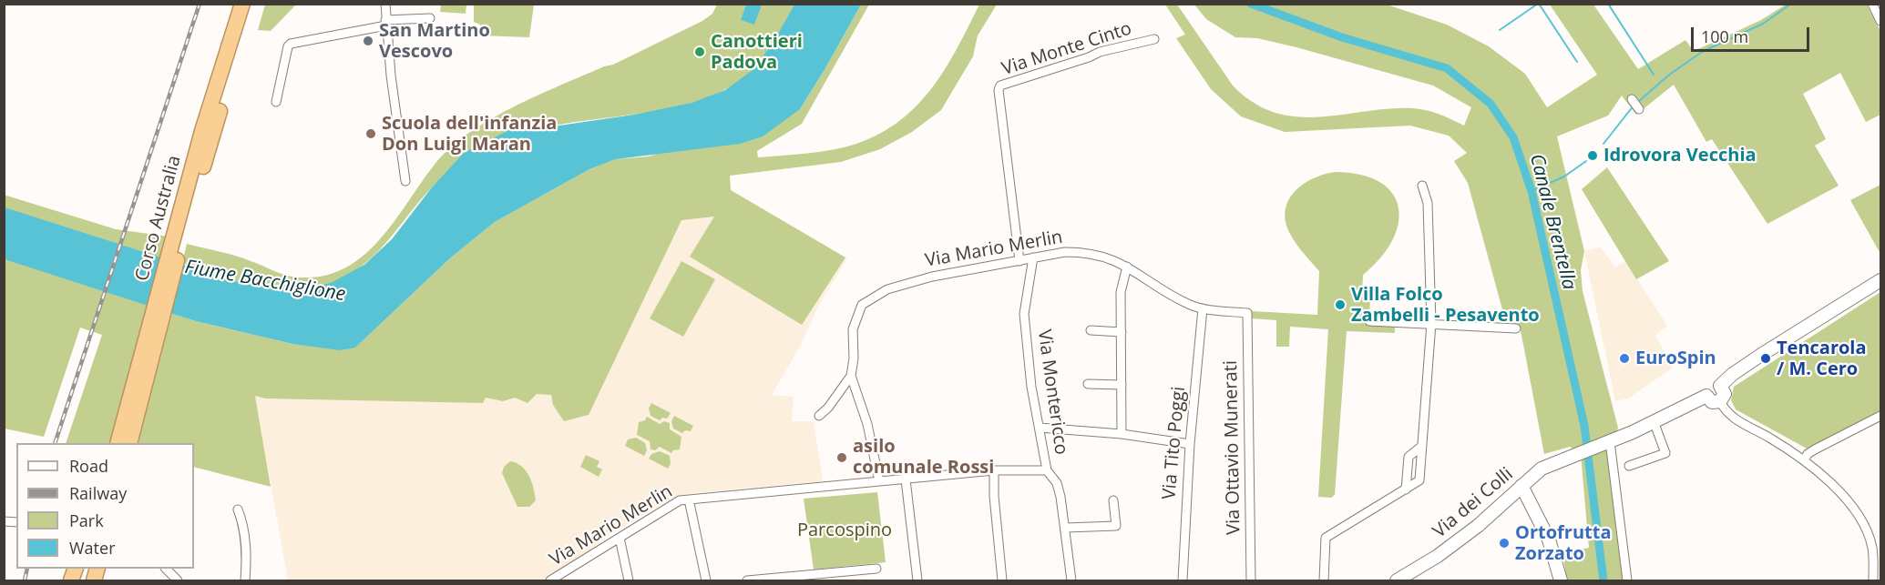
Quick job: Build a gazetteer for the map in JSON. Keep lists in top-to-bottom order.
{
  "streets": {
    "highway": ["Corso Australia"],
    "main road": ["Via dei Colli"],
    "street": [
      "Via Monte Cinto",
      "Via Mario Merlin",
      "Via Montericco",
      "Via Tito Poggi",
      "Via Ottavio Munerati"
    ]
  },
  "crossings": [
    ["Via Monte Cinto", "Via Mario Merlin"],
    ["Via Mario Merlin", "Via Montericco"],
    ["Via Mario Merlin", "Via Tito Poggi"],
    ["Via Mario Merlin", "Via Ottavio Munerati"]
  ],
  "water": ["Canale Brentella", "Fiume Bacchiglione"],
  "parks": ["Parcospino"],
  "places": [
    "San Martino Vescovo",
    "Canottieri Padova",
    "Scuola dell'infanzia Don Luigi Maran",
    "Idrovora Vecchia",
    "Villa Folco Zambelli - Pesavento",
    "EuroSpin",
    "Tencarola / M. Cero",
    "asilo comunale Rossi",
    "Ortofrutta Zorzato"
  ],
  "legend": [
    "Road",
    "Railway",
    "Park",
    "Water"
  ],
  "scale_bar": "100 m"
}
